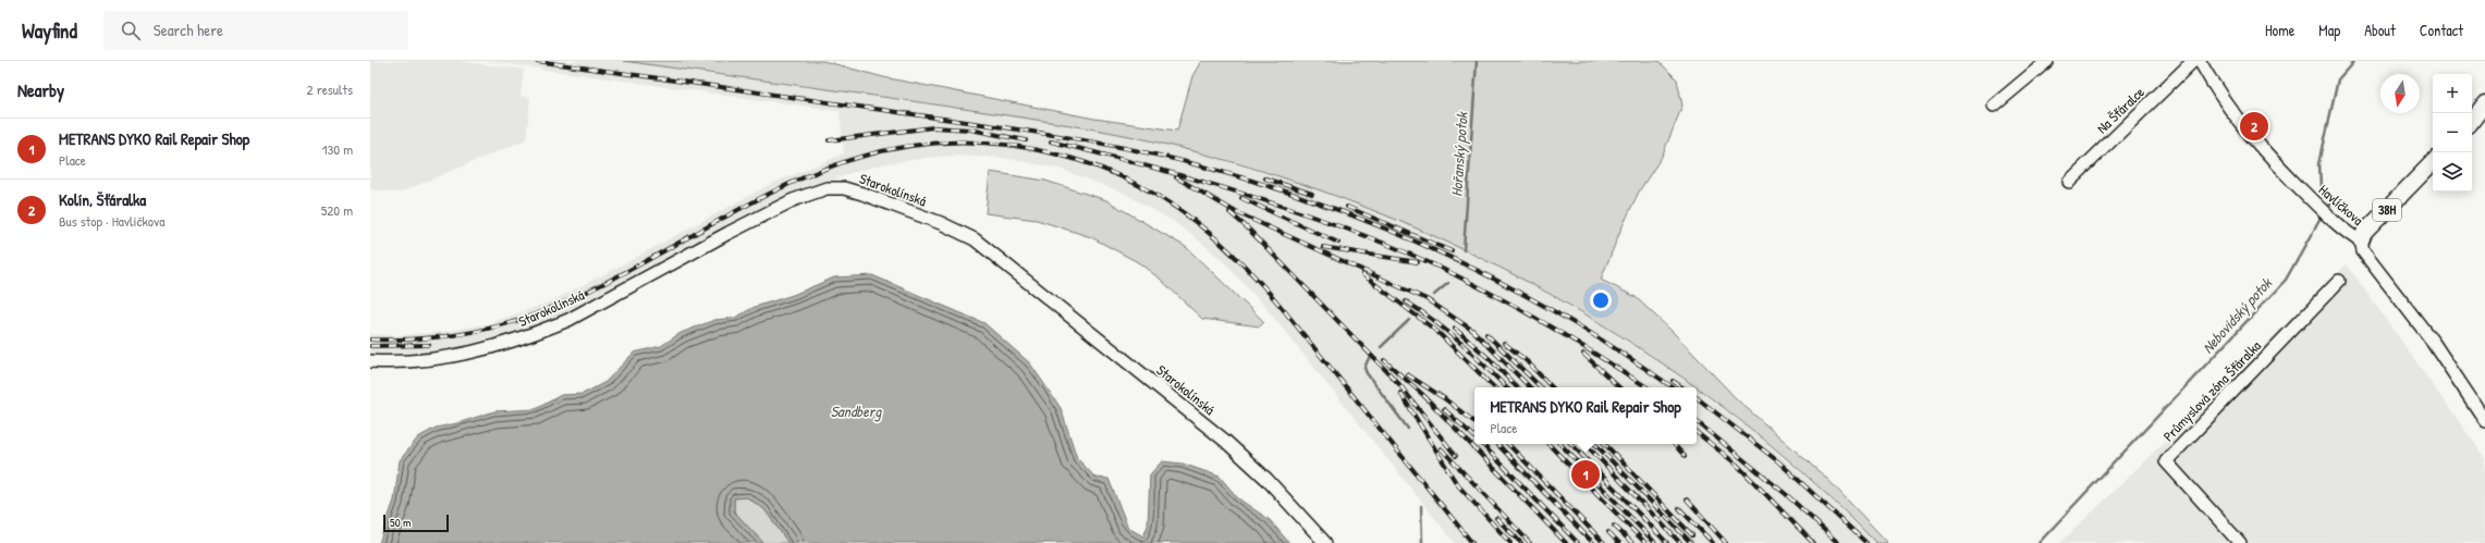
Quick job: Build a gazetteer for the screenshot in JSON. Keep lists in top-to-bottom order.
{
  "streets": {
    "main road": ["38H"],
    "street": [
      "Na Šťáralce",
      "Starokolínská",
      "Havlíčkova",
      "Průmyslová zóna Šťáralka"
    ]
  },
  "crossings": [
    ["Havlíčkova", "38H"]
  ],
  "water": ["Hořanský potok", "Nebovidský potok", "Sandberg"],
  "scale_bar": "50 m",
  "north": "bottom",
  "page": {
    "header": "Wayfind",
    "search": "Search here",
    "nav": [
      "Home",
      "Map",
      "About",
      "Contact"
    ],
    "heading": ["Nearby", "2 results"],
    "map_buttons": ["+", "−"],
    "pins": ["2", "1"],
    "list": [
      {
        "mark": "1",
        "name": "METRANS DYKO Rail Repair Shop",
        "note": "Place",
        "value": "130 m"
      },
      {
        "mark": "2",
        "name": "Kolín, Šťáralka",
        "note": "Bus stop · Havlíčkova",
        "value": "520 m"
      }
    ],
    "popup": ["METRANS DYKO Rail Repair Shop", "Place"],
    "scale": "50 m"
  }
}
